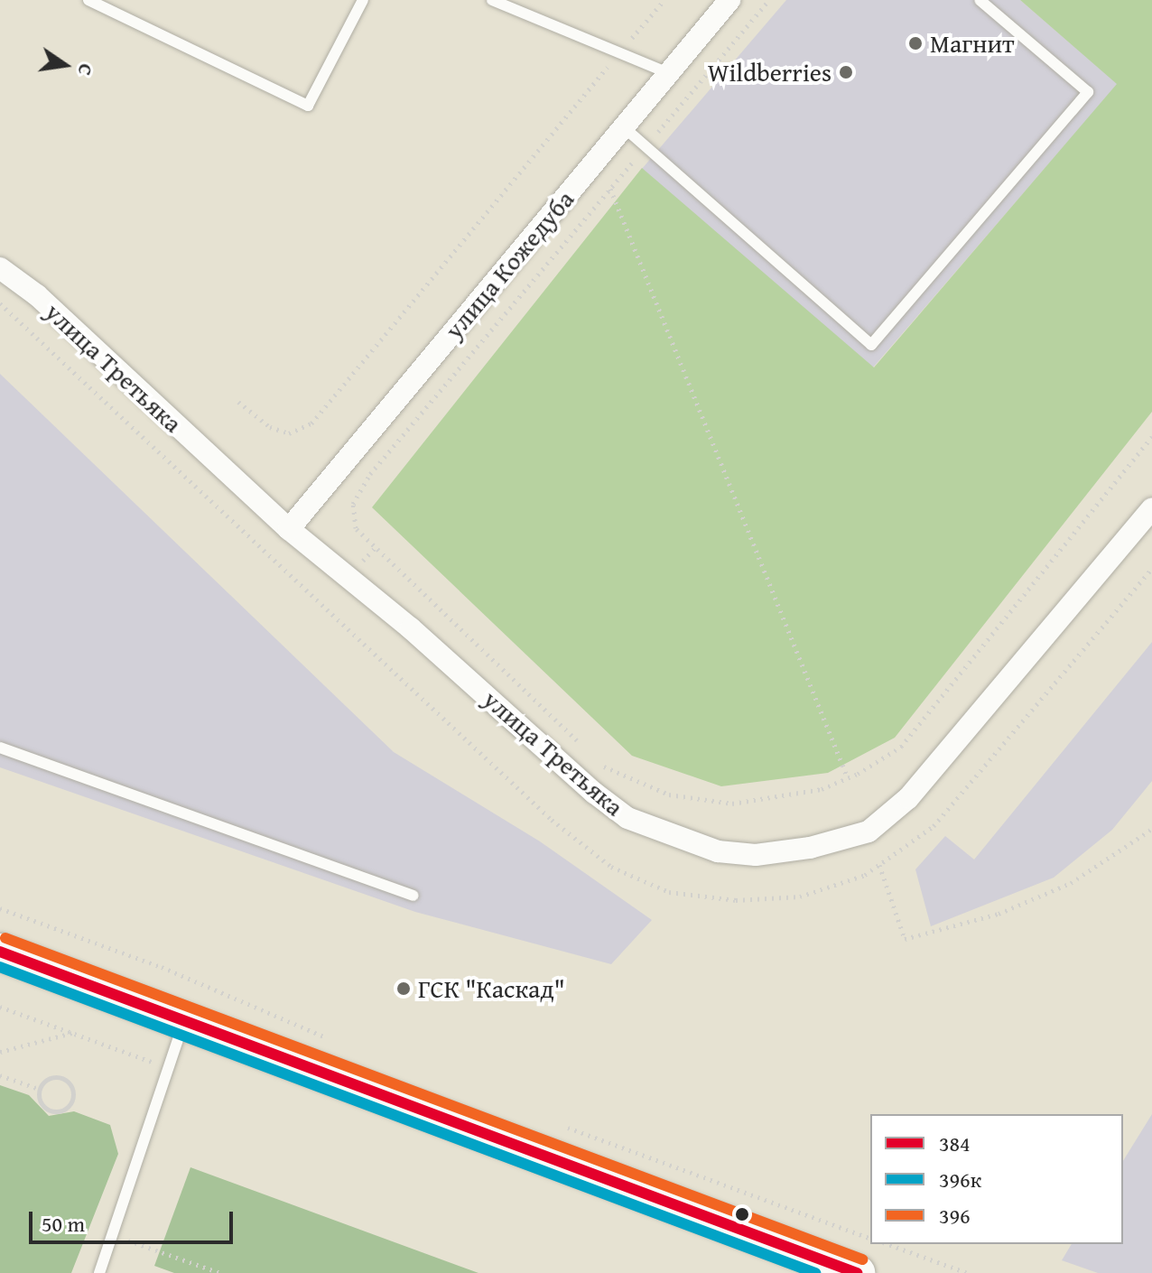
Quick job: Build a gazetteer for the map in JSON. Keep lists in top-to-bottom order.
{
  "streets": {
    "street": ["улица Кожедуба", "улица Третьяка"]
  },
  "crossings": [
    ["улица Кожедуба", "улица Третьяка"]
  ],
  "places": ["Магнит", "Wildberries", "ГСК \"Каскад\""],
  "lines": ["transit line 396", "transit line 384", "transit line 396к"],
  "legend": ["384", "396к", "396"],
  "scale_bar": "50 m",
  "north": "right"
}
